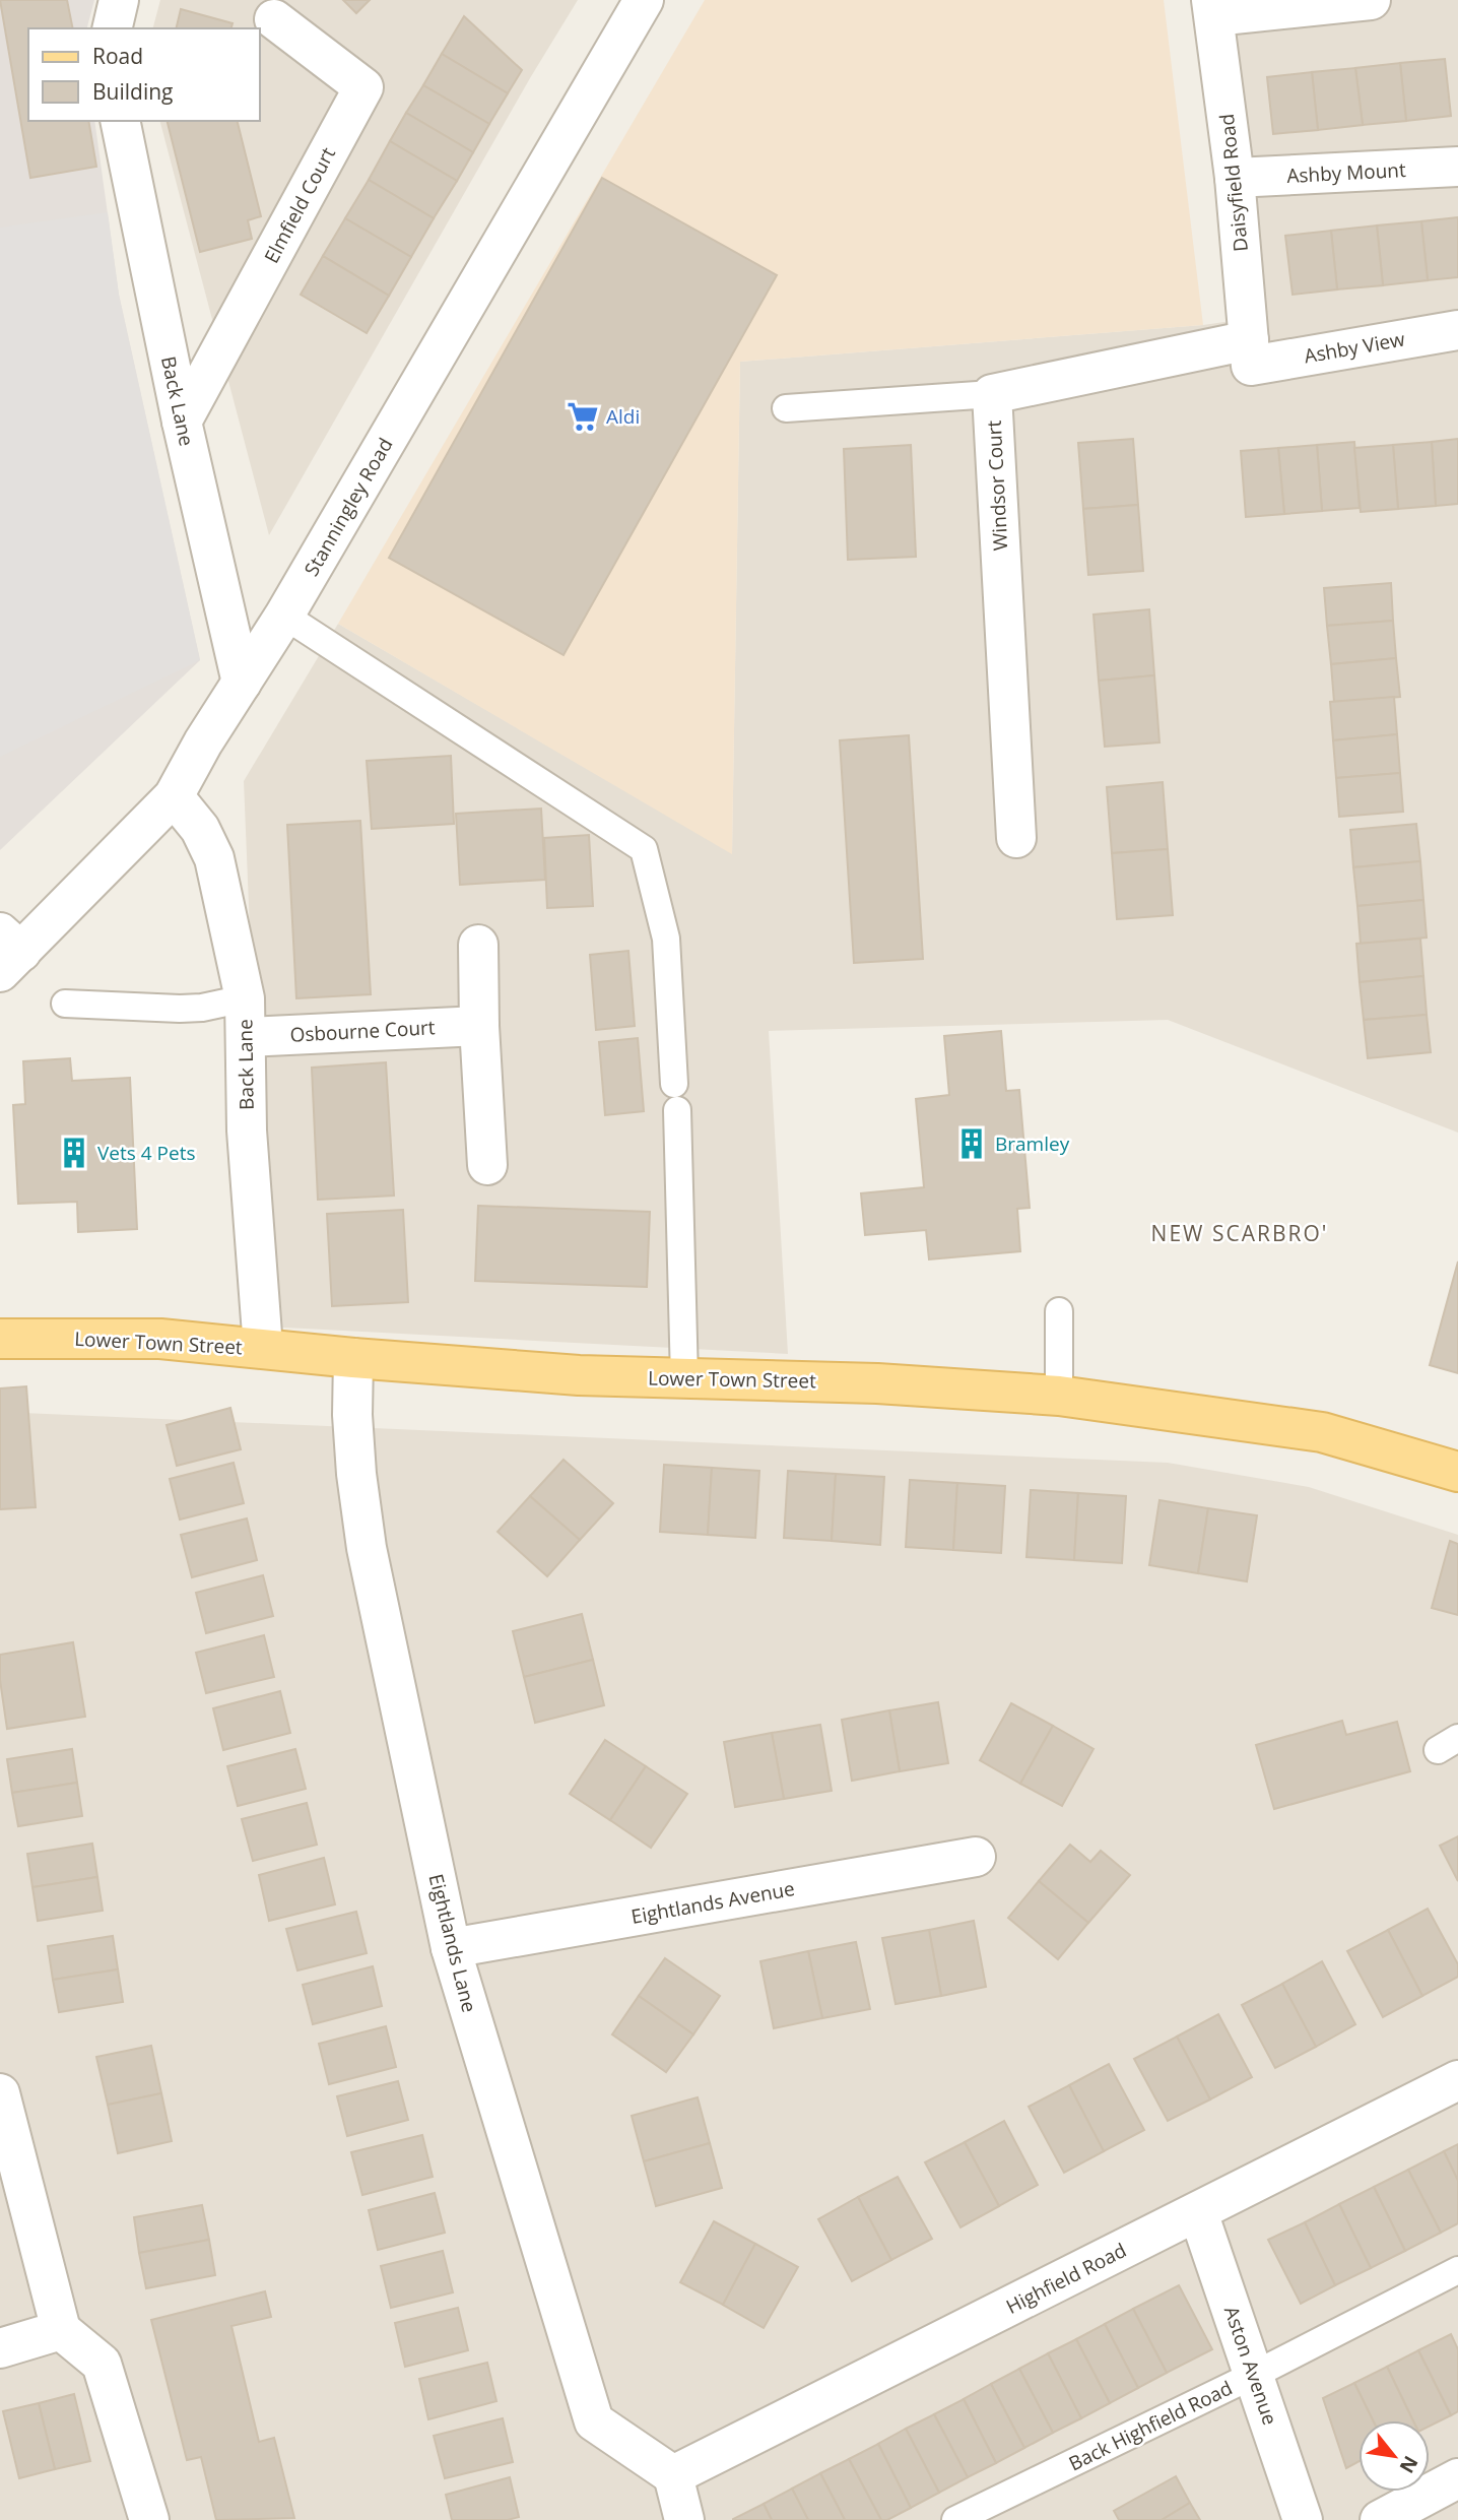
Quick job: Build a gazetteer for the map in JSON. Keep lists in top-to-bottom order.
{
  "streets": {
    "main road": ["Lower Town Street"],
    "street": [
      "Ashby Mount",
      "Daisyfield Road",
      "Elmfield Court",
      "Ashby View",
      "Back Lane",
      "Windsor Court",
      "Stanningley Road",
      "Osbourne Court",
      "Eightlands Avenue",
      "Eightlands Lane",
      "Highfield Road",
      "Aston Avenue"
    ],
    "lane": ["Back Highfield Road"]
  },
  "crossings": [
    ["Ashby Mount", "Daisyfield Road"],
    ["Daisyfield Road", "Ashby View"],
    ["Daisyfield Road", "Windsor Court"],
    ["Elmfield Court", "Back Lane"],
    ["Ashby View", "Windsor Court"],
    ["Back Lane", "Stanningley Road"],
    ["Back Lane", "Osbourne Court"],
    ["Back Lane", "Lower Town Street"],
    ["Lower Town Street", "Eightlands Lane"],
    ["Eightlands Avenue", "Eightlands Lane"],
    ["Eightlands Lane", "Highfield Road"],
    ["Highfield Road", "Aston Avenue"],
    ["Aston Avenue", "Back Highfield Road"]
  ],
  "districts": ["NEW SCARBRO'"],
  "places": {
    "supermarket": ["Aldi"],
    "building": ["Bramley", "Vets 4 Pets"]
  },
  "legend": ["Road", "Building"],
  "north": "bottom right"
}
